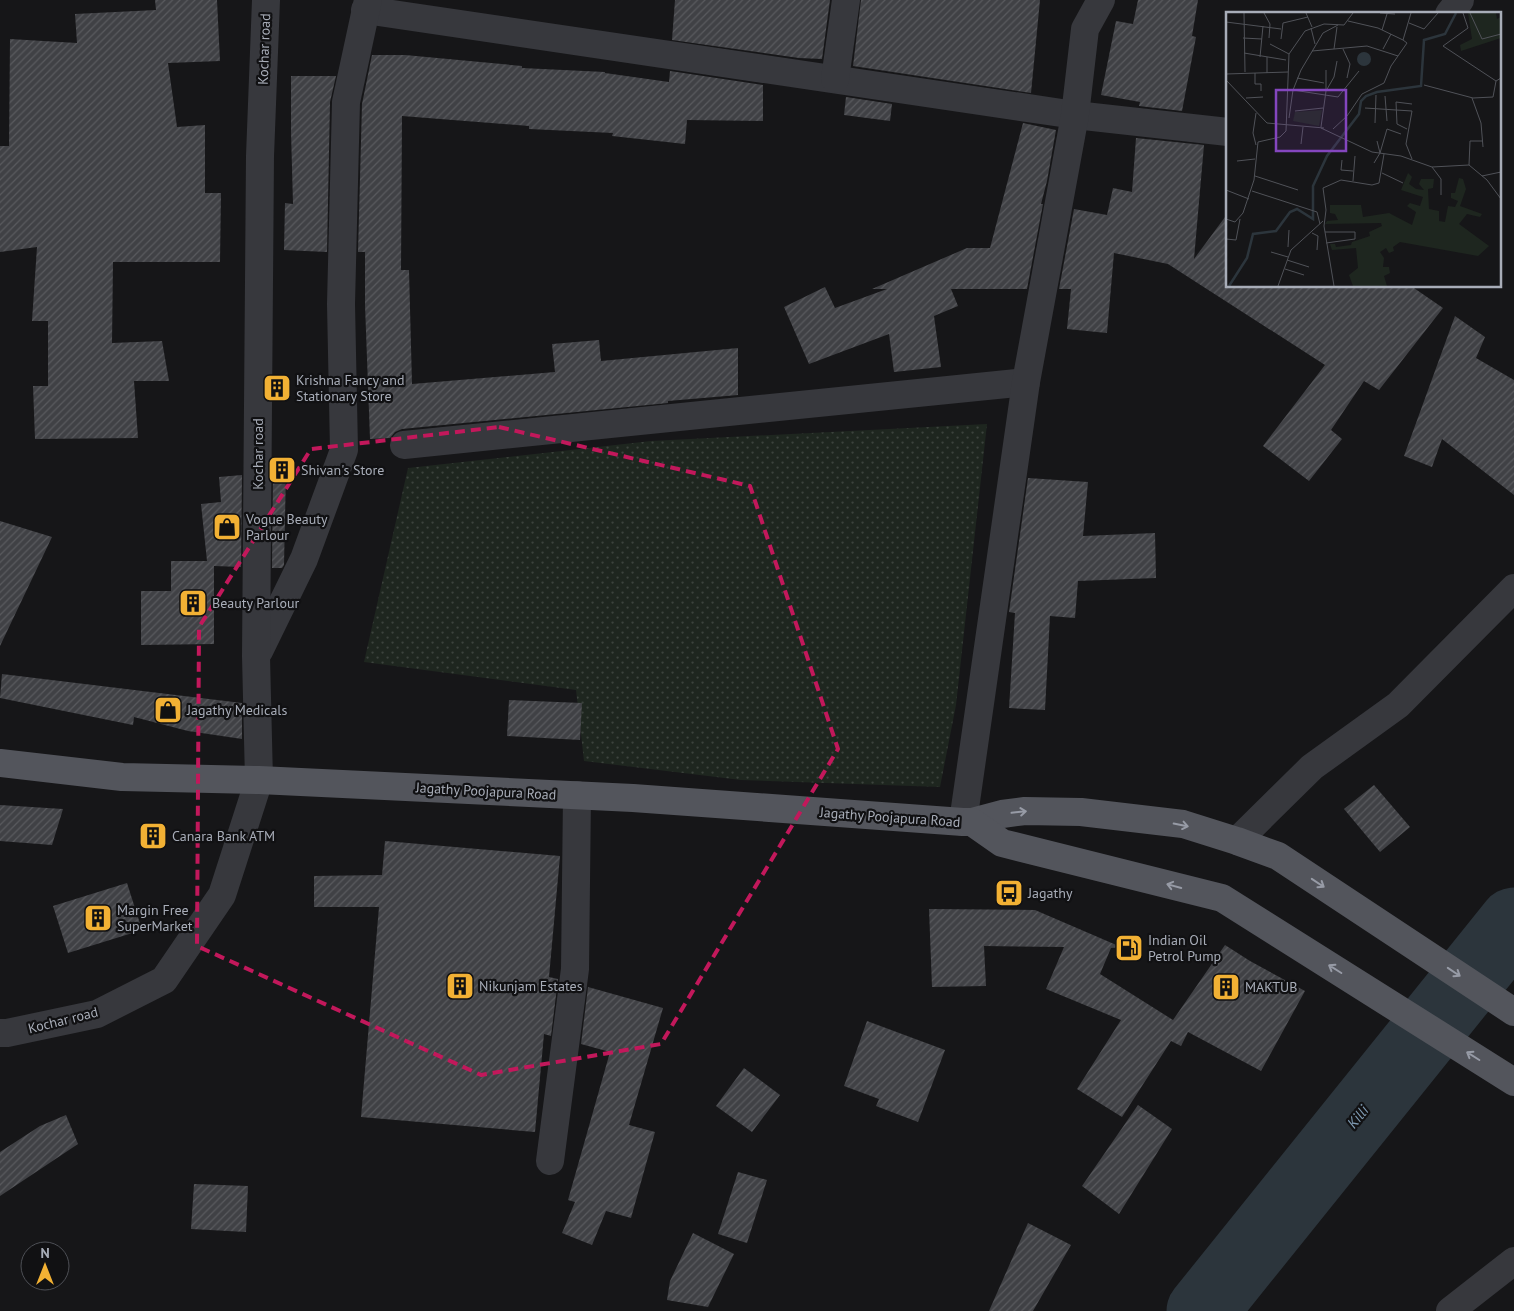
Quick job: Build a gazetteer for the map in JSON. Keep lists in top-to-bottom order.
{
  "streets": {
    "main road": ["Jagathy Poojapura Road"],
    "street": ["Kochar road"]
  },
  "crossings": [
    ["Kochar road", "Jagathy Poojapura Road"]
  ],
  "water": ["Killi"],
  "places": {
    "building": [
      "Krishna Fancy and Stationary Store",
      "Shivan's Store",
      "Beauty Parlour",
      "Canara Bank ATM",
      "Margin Free SuperMarket",
      "Nikunjam Estates",
      "MAKTUB"
    ],
    "shop": ["Vogue Beauty Parlour", "Jagathy Medicals"],
    "bus stop": ["Jagathy"],
    "fuel station": ["Indian Oil Petrol Pump"]
  },
  "north": "top"
}
